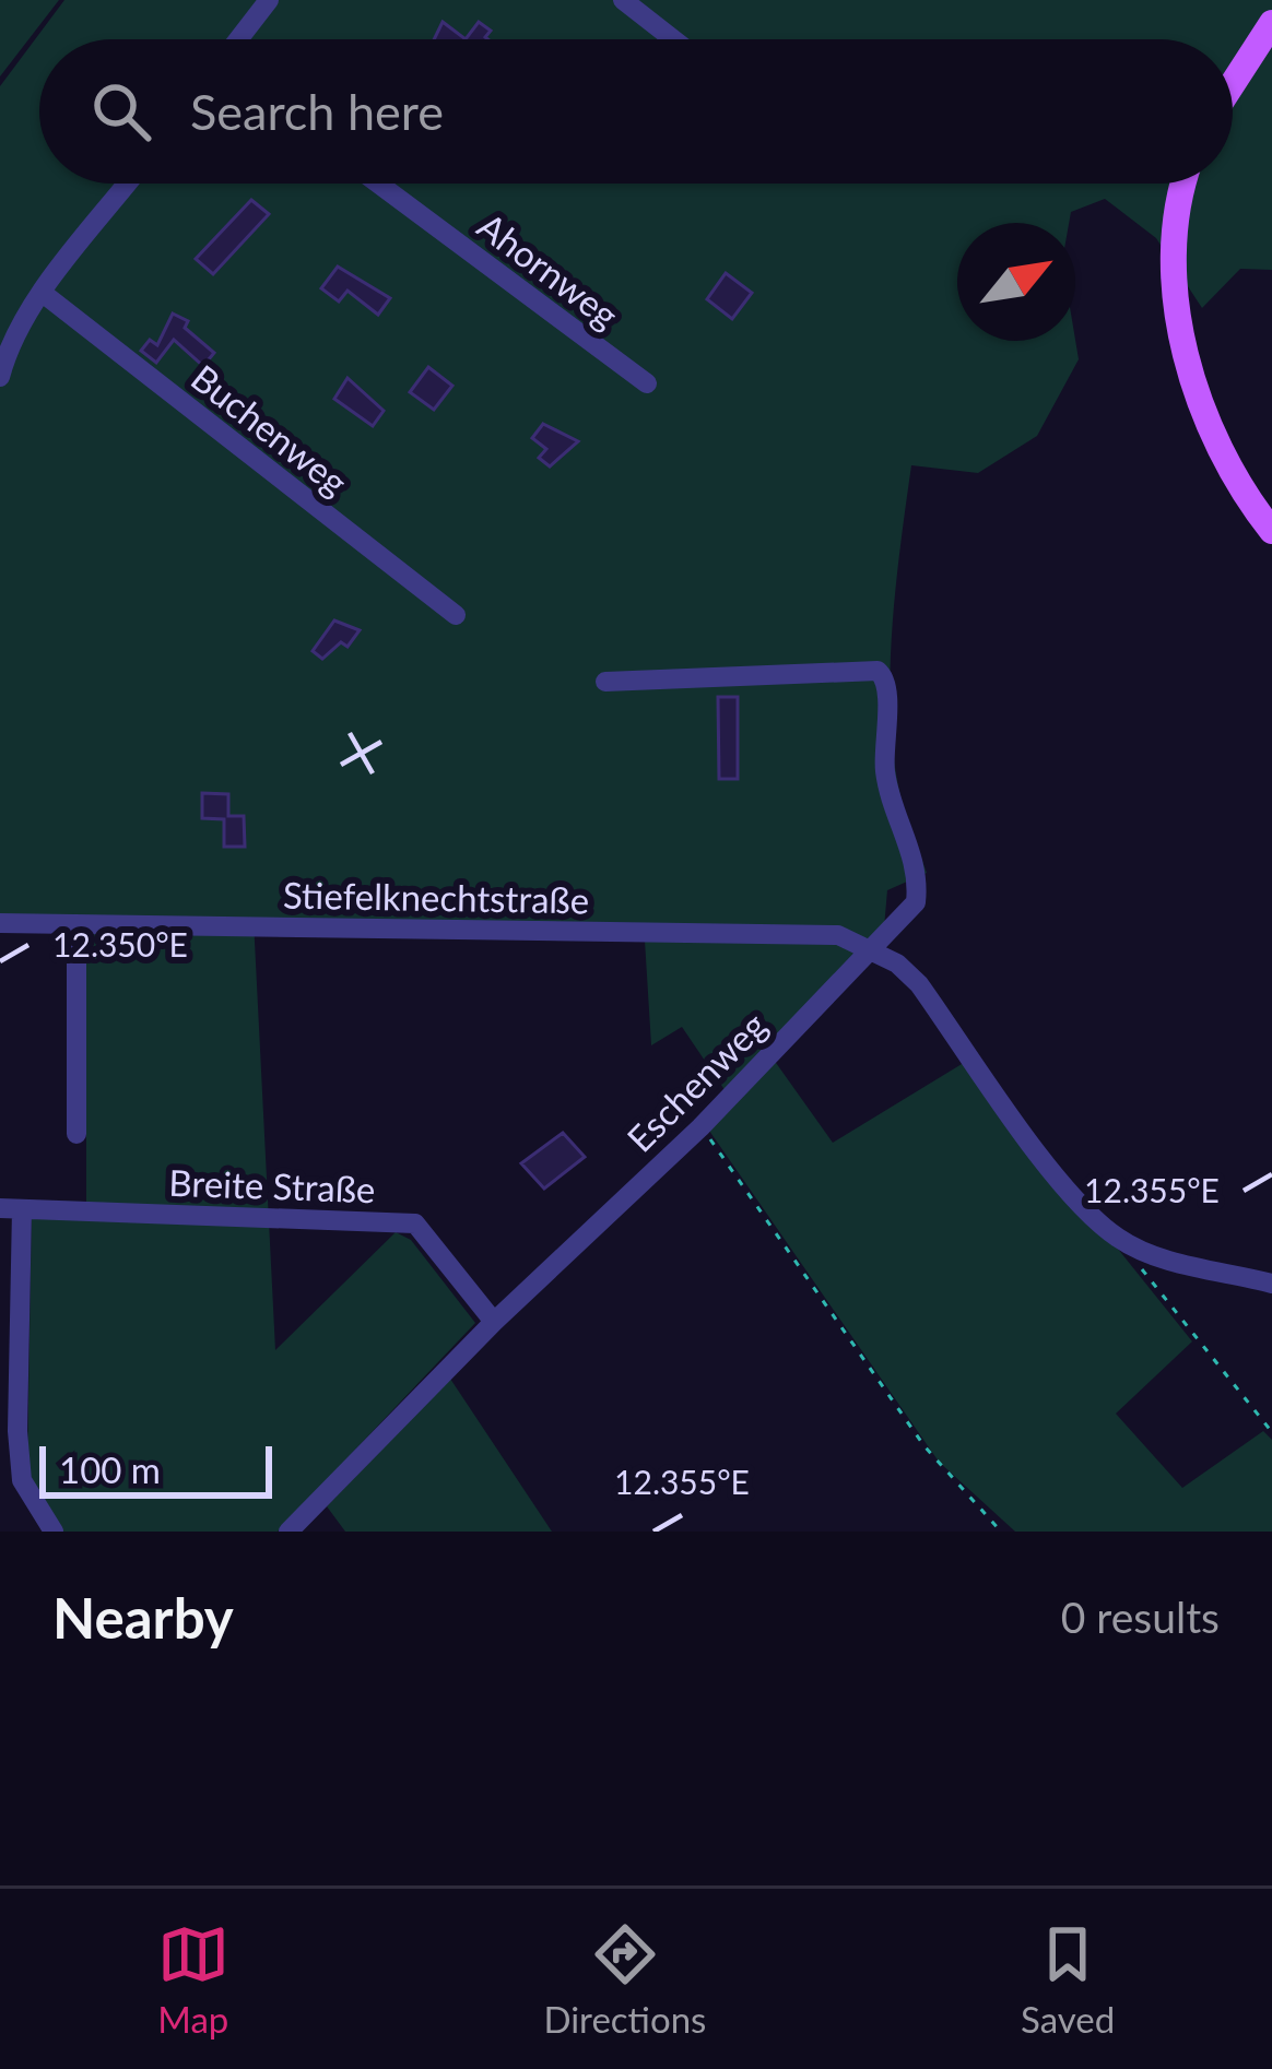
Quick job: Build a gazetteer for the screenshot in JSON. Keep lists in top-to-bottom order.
{
  "streets": {
    "street": [
      "Ahornweg",
      "Buchenweg",
      "Stiefelknechtstraße",
      "Eschenweg",
      "Breite Straße"
    ]
  },
  "crossings": [
    ["Stiefelknechtstraße", "Eschenweg"],
    ["Eschenweg", "Breite Straße"]
  ],
  "scale_bar": "100 m",
  "north": "top right",
  "page": {
    "search": "Search here",
    "scale": "100 m",
    "heading": ["Nearby", "0 results"],
    "nav": ["Map", "Directions", "Saved"]
  },
  "coordinates": ["12.350°E", "12.355°E"]
}
